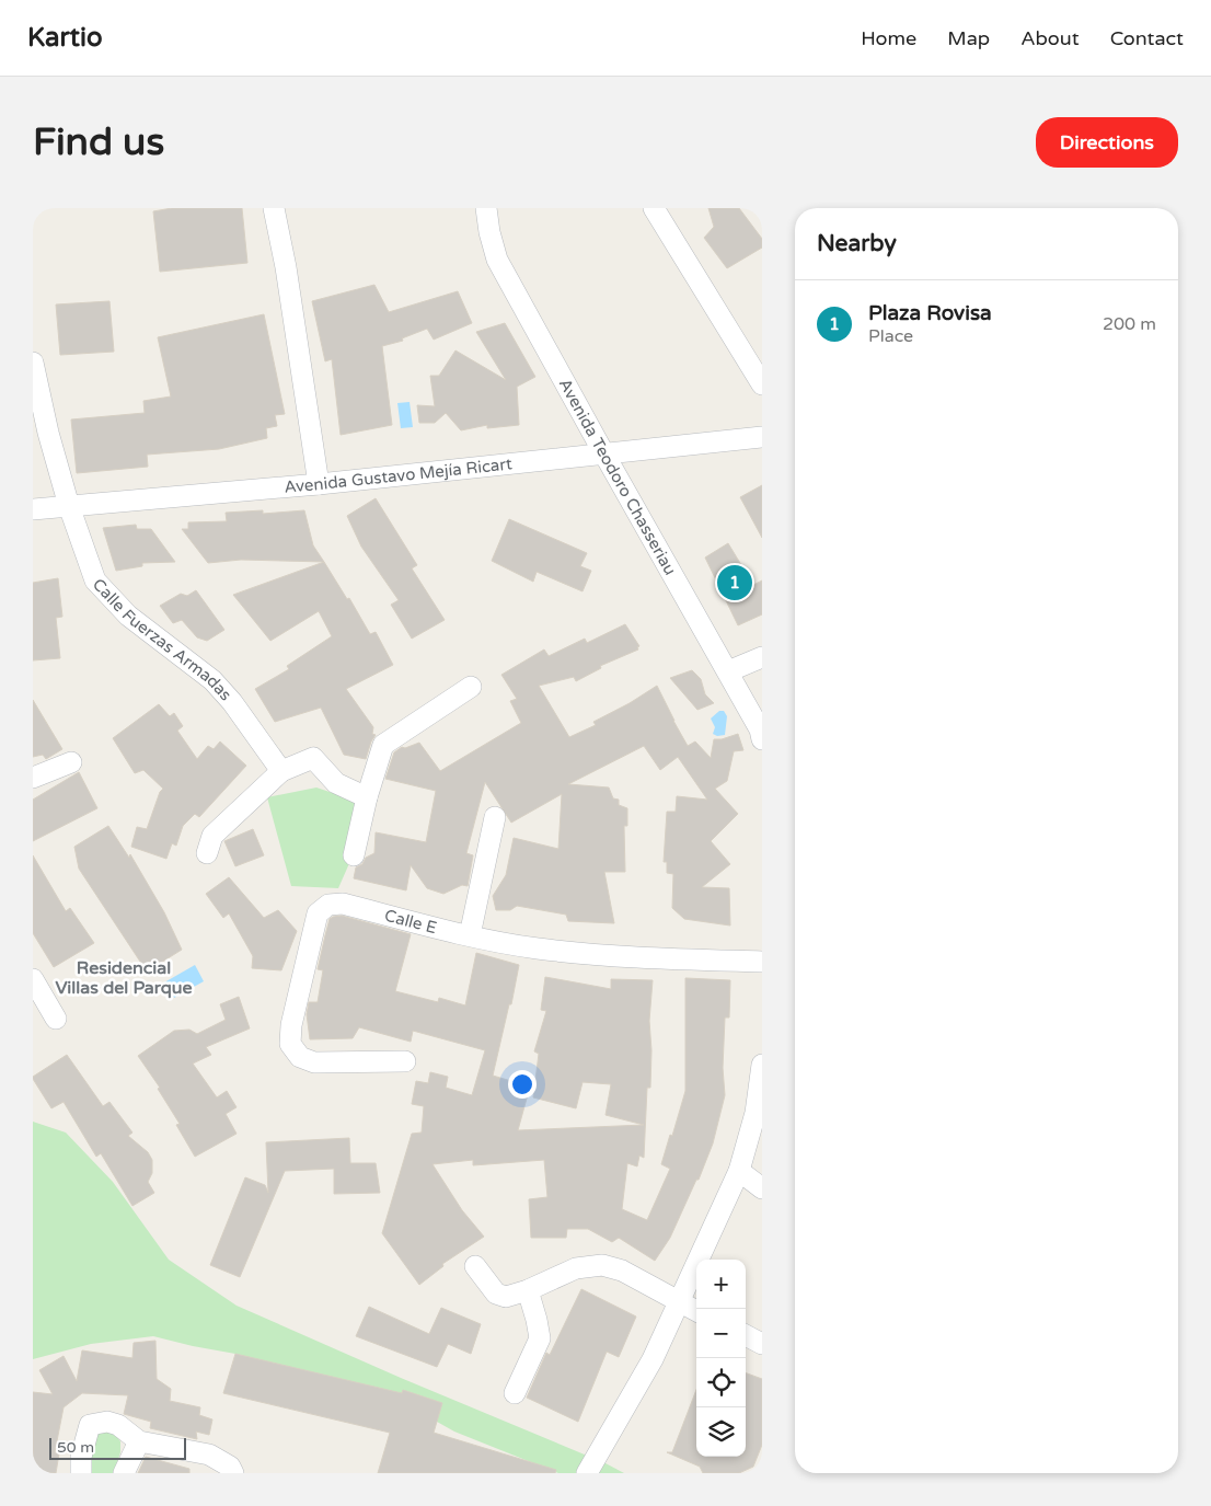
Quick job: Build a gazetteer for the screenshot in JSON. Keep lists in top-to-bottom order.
{
  "streets": {
    "street": [
      "Avenida Gustavo Mejía Ricart",
      "Avenida Teodoro Chasseriau",
      "Calle Fuerzas Armadas",
      "Calle E"
    ]
  },
  "crossings": [
    ["Avenida Gustavo Mejía Ricart", "Avenida Teodoro Chasseriau"],
    ["Avenida Gustavo Mejía Ricart", "Calle Fuerzas Armadas"]
  ],
  "districts": ["Residencial Villas del Parque"],
  "scale_bar": "50 m",
  "page": {
    "header": "Kartio",
    "nav": [
      "Home",
      "Map",
      "About",
      "Contact"
    ],
    "buttons": "Directions",
    "title": "Find us",
    "heading": "Nearby",
    "list": [
      {
        "mark": "1",
        "name": "Plaza Rovisa",
        "note": "Place",
        "value": "200 m"
      }
    ],
    "pins": "1",
    "map_buttons": ["+", "−"],
    "scale": "50 m"
  }
}
